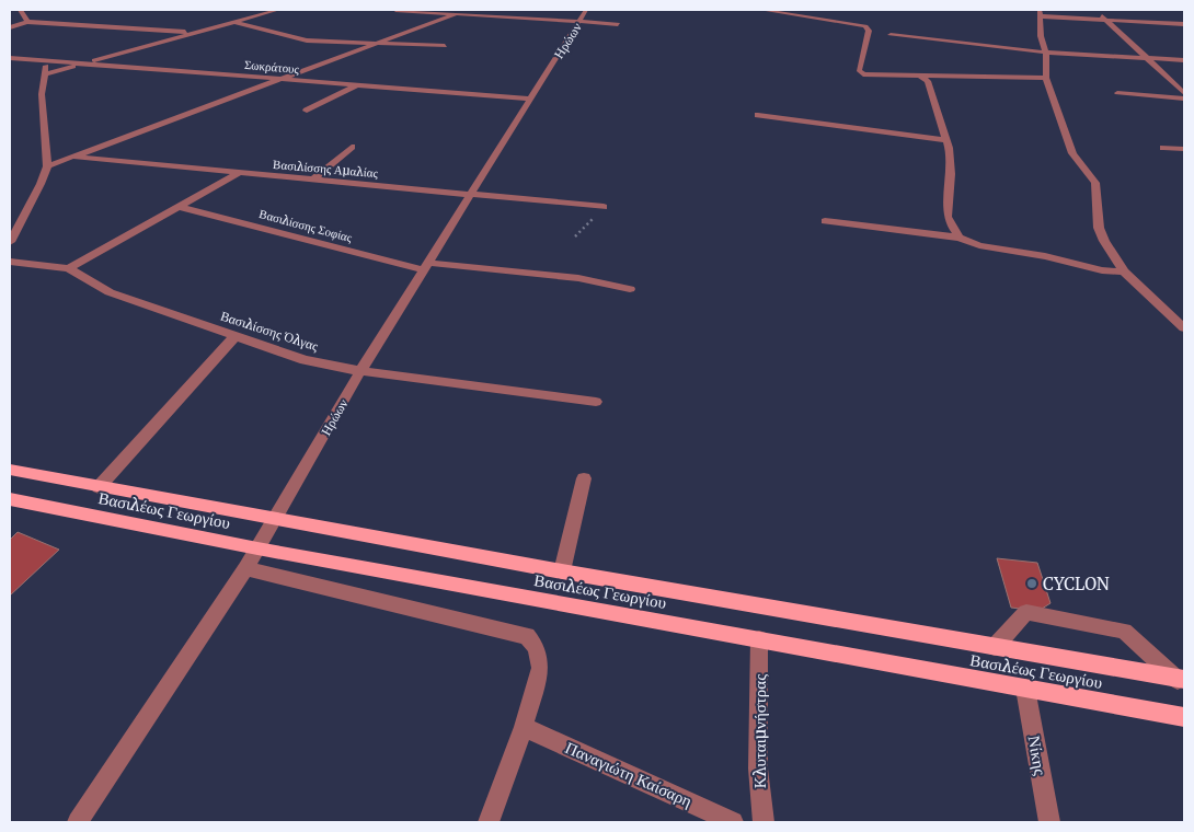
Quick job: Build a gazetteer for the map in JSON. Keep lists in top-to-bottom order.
{
  "streets": {
    "main road": ["Βασιλέως Γεωργίου"],
    "street": [
      "Ηρώων",
      "Σωκράτους",
      "Βασιλίσσης Αμαλίας",
      "Βασιλίσσης Σοφίας",
      "Βασιλίσσης Όλγας",
      "Κλυταιμνήστρας",
      "Νίκης",
      "Παναγιώτη Καίσαρη"
    ]
  },
  "crossings": [
    ["Ηρώων", "Σωκράτους"],
    ["Ηρώων", "Βασιλίσσης Αμαλίας"],
    ["Ηρώων", "Βασιλίσσης Σοφίας"],
    ["Ηρώων", "Βασιλίσσης Όλγας"],
    ["Ηρώων", "Βασιλέως Γεωργίου"],
    ["Βασιλέως Γεωργίου", "Κλυταιμνήστρας"],
    ["Βασιλέως Γεωργίου", "Νίκης"]
  ],
  "places": ["CYCLON"]
}
